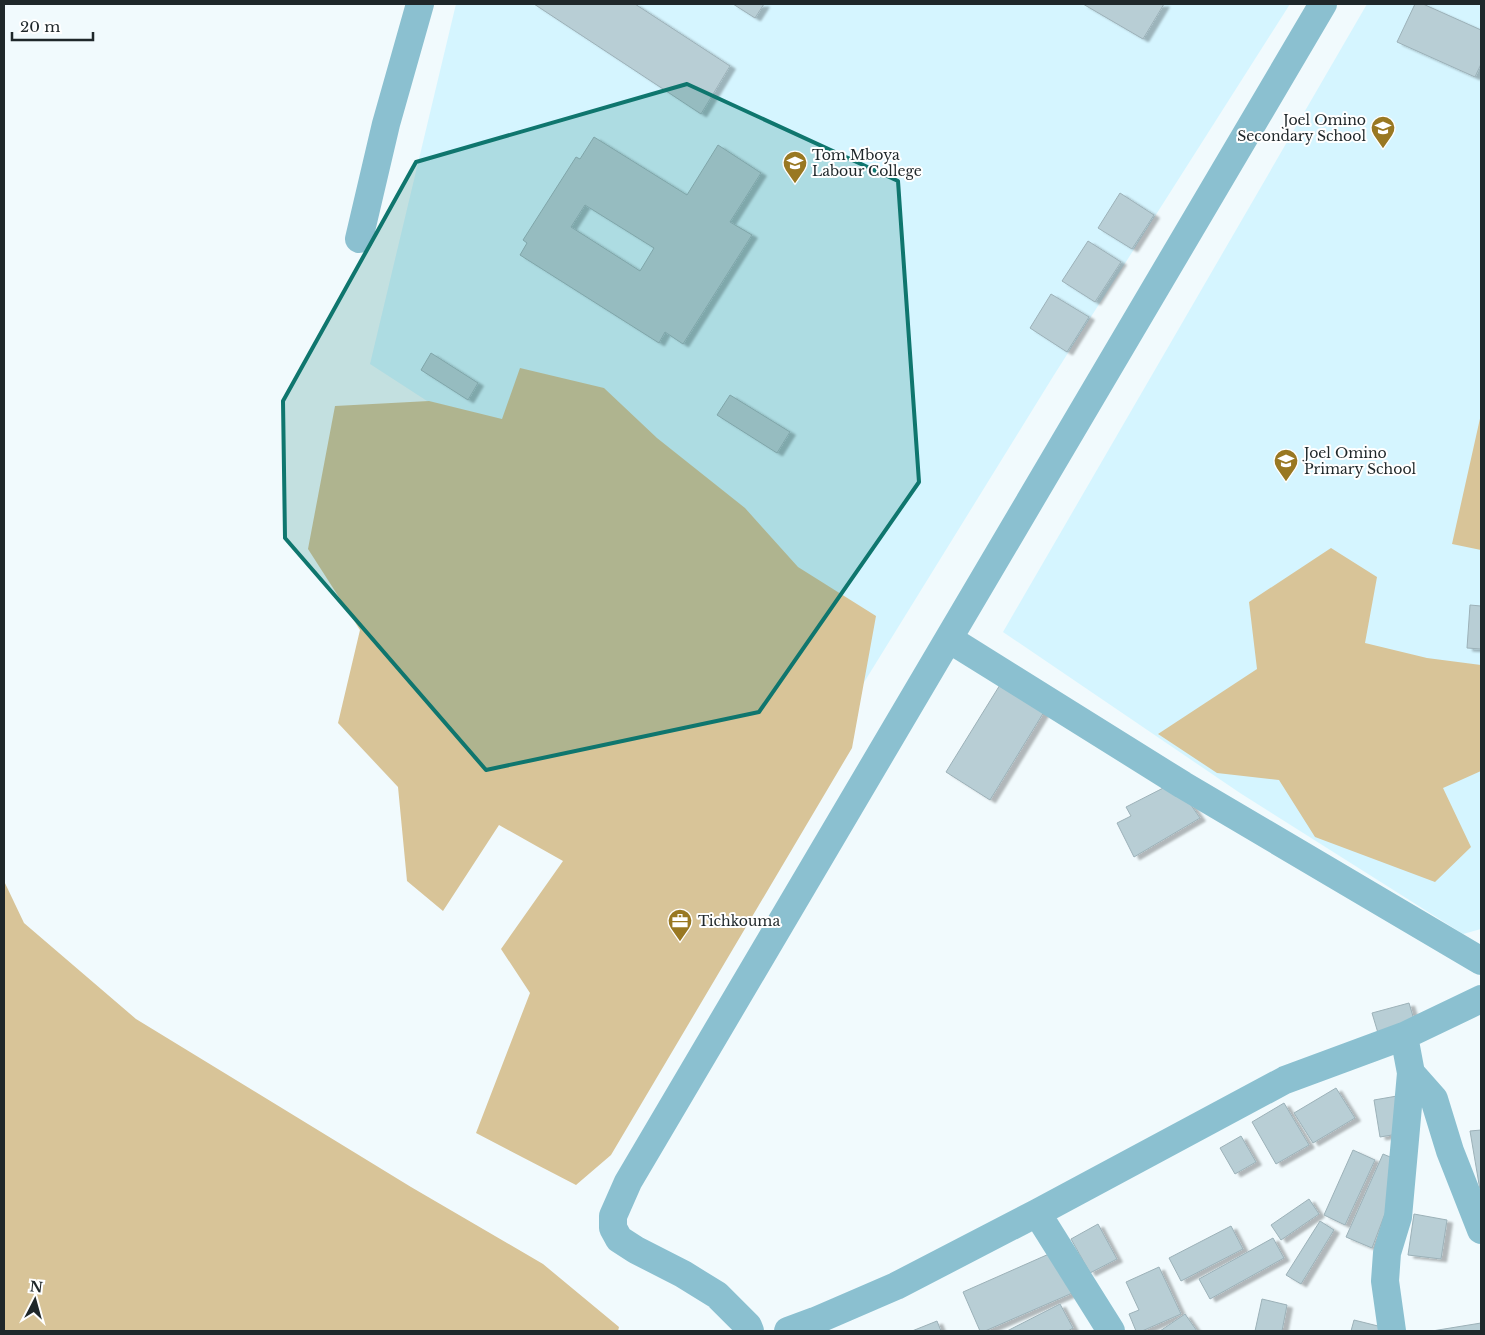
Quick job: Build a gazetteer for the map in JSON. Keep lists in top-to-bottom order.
{
  "places": {
    "school or university": ["Joel Omino Secondary School", "Tom Mboya Labour College", "Joel Omino Primary School"],
    "office": ["Tichkouma"]
  },
  "scale_bar": "20 m",
  "north": "top"
}
